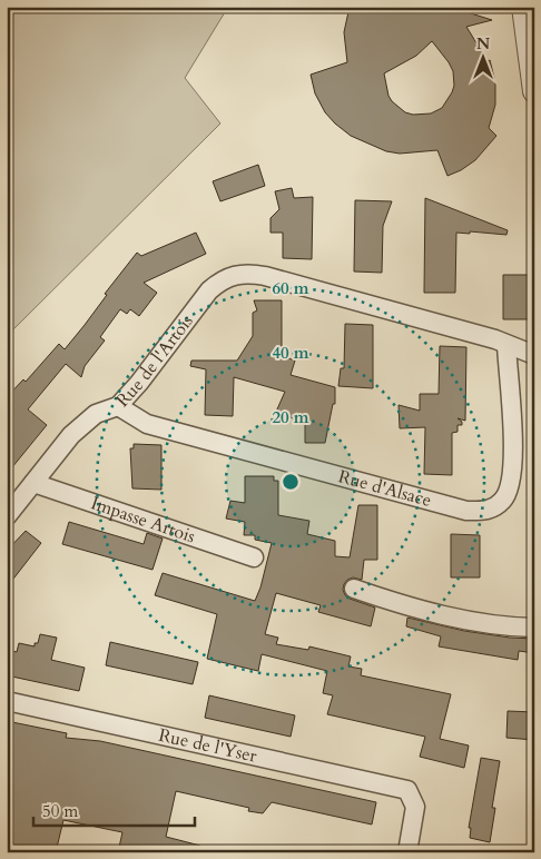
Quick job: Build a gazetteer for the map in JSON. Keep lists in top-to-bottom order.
{
  "streets": {
    "street": [
      "Rue de l'Artois",
      "Rue d'Alsace",
      "Impasse Artois",
      "Rue de l'Yser"
    ]
  },
  "crossings": [
    ["Rue de l'Artois", "Rue d'Alsace"],
    ["Rue de l'Artois", "Impasse Artois"]
  ],
  "scale_bar": "50 m",
  "north": "top",
  "rings": ["60 m", "40 m", "20 m"]
}
